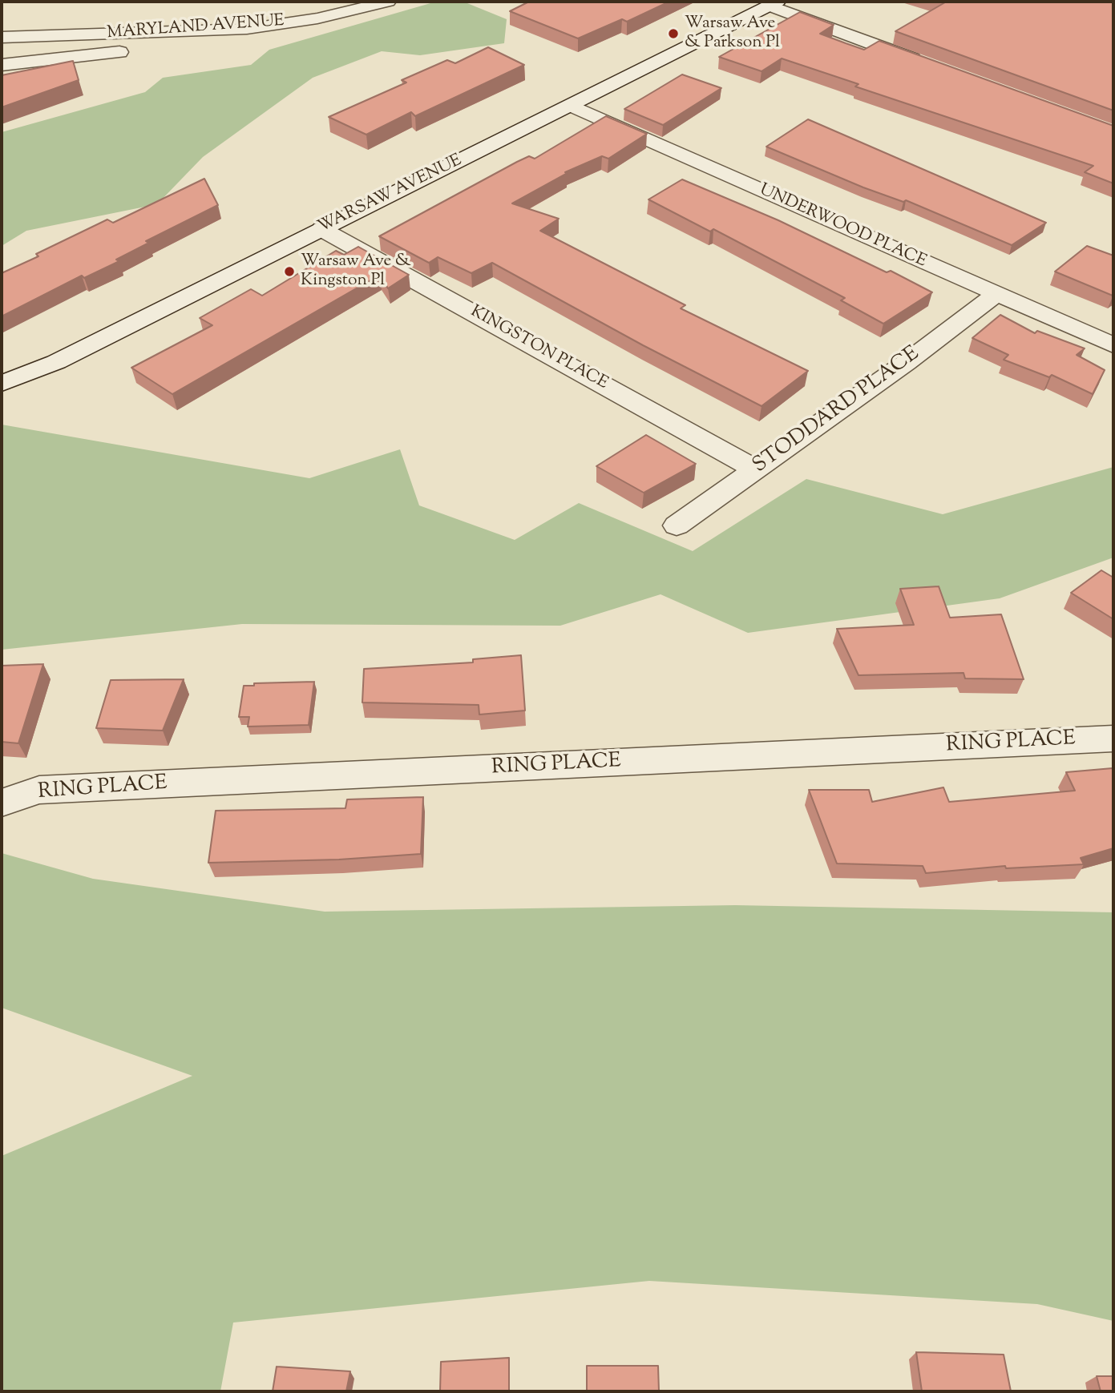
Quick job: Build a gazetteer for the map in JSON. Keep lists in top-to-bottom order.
{
  "streets": {
    "street": [
      "MARYLAND AVENUE",
      "WARSAW AVENUE",
      "UNDERWOOD PLACE",
      "KINGSTON PLACE",
      "STODDARD PLACE",
      "RING PLACE"
    ]
  },
  "crossings": [
    ["WARSAW AVENUE", "UNDERWOOD PLACE"],
    ["WARSAW AVENUE", "KINGSTON PLACE"],
    ["UNDERWOOD PLACE", "STODDARD PLACE"],
    ["KINGSTON PLACE", "STODDARD PLACE"]
  ],
  "places": ["Warsaw Ave & Parkson Pl", "Warsaw Ave & Kingston Pl"]
}
